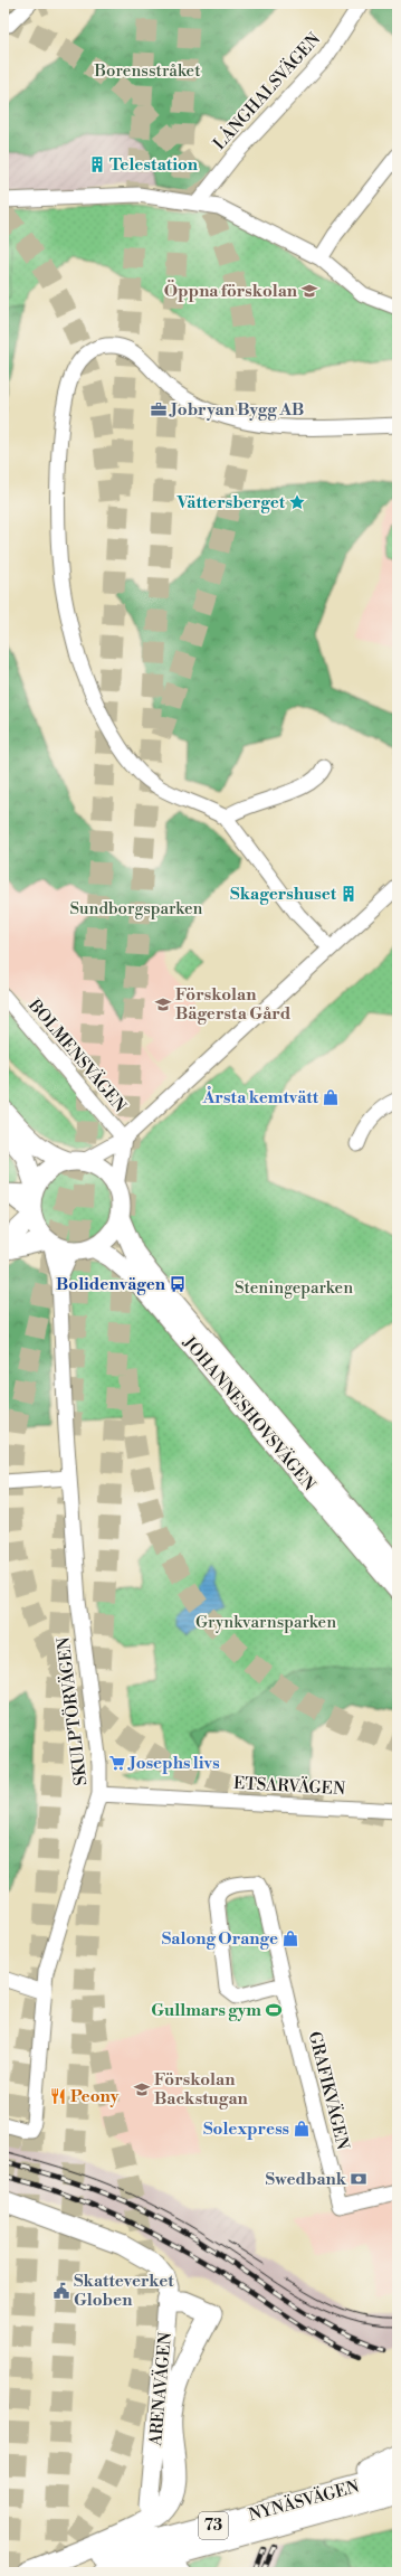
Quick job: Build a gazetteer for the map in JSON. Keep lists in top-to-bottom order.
{
  "streets": {
    "highway": ["NYNÄSVÄGEN", "73"],
    "main road": ["JOHANNESHOVSVÄGEN", "ARENAVÄGEN"],
    "street": [
      "LÅNGHALSVÄGEN",
      "BOLMENSVÄGEN",
      "SKULPTÖRVÄGEN",
      "ETSARVÄGEN",
      "GRAFIKVÄGEN"
    ]
  },
  "crossings": [
    ["JOHANNESHOVSVÄGEN", "SKULPTÖRVÄGEN"],
    ["SKULPTÖRVÄGEN", "ETSARVÄGEN"]
  ],
  "parks": [
    "Borensstråket",
    "Sundborgsparken",
    "Steningeparken",
    "Grynkvarnsparken"
  ],
  "places": {
    "building": ["Telestation", "Skagershuset"],
    "school or university": ["Öppna förskolan", "Förskolan Bägersta Gård", "Förskolan Backstugan"],
    "office": ["Jobryan Bygg AB"],
    "place": ["Vättersberget"],
    "shop": ["Årsta kemtvätt", "Salong Orange", "Solexpress"],
    "bus stop": ["Bolidenvägen"],
    "supermarket": ["Josephs livs"],
    "sports": ["Gullmars gym"],
    "restaurant": ["Peony"],
    "bank": ["Swedbank"],
    "public building": ["Skatteverket Globen"]
  }
}
